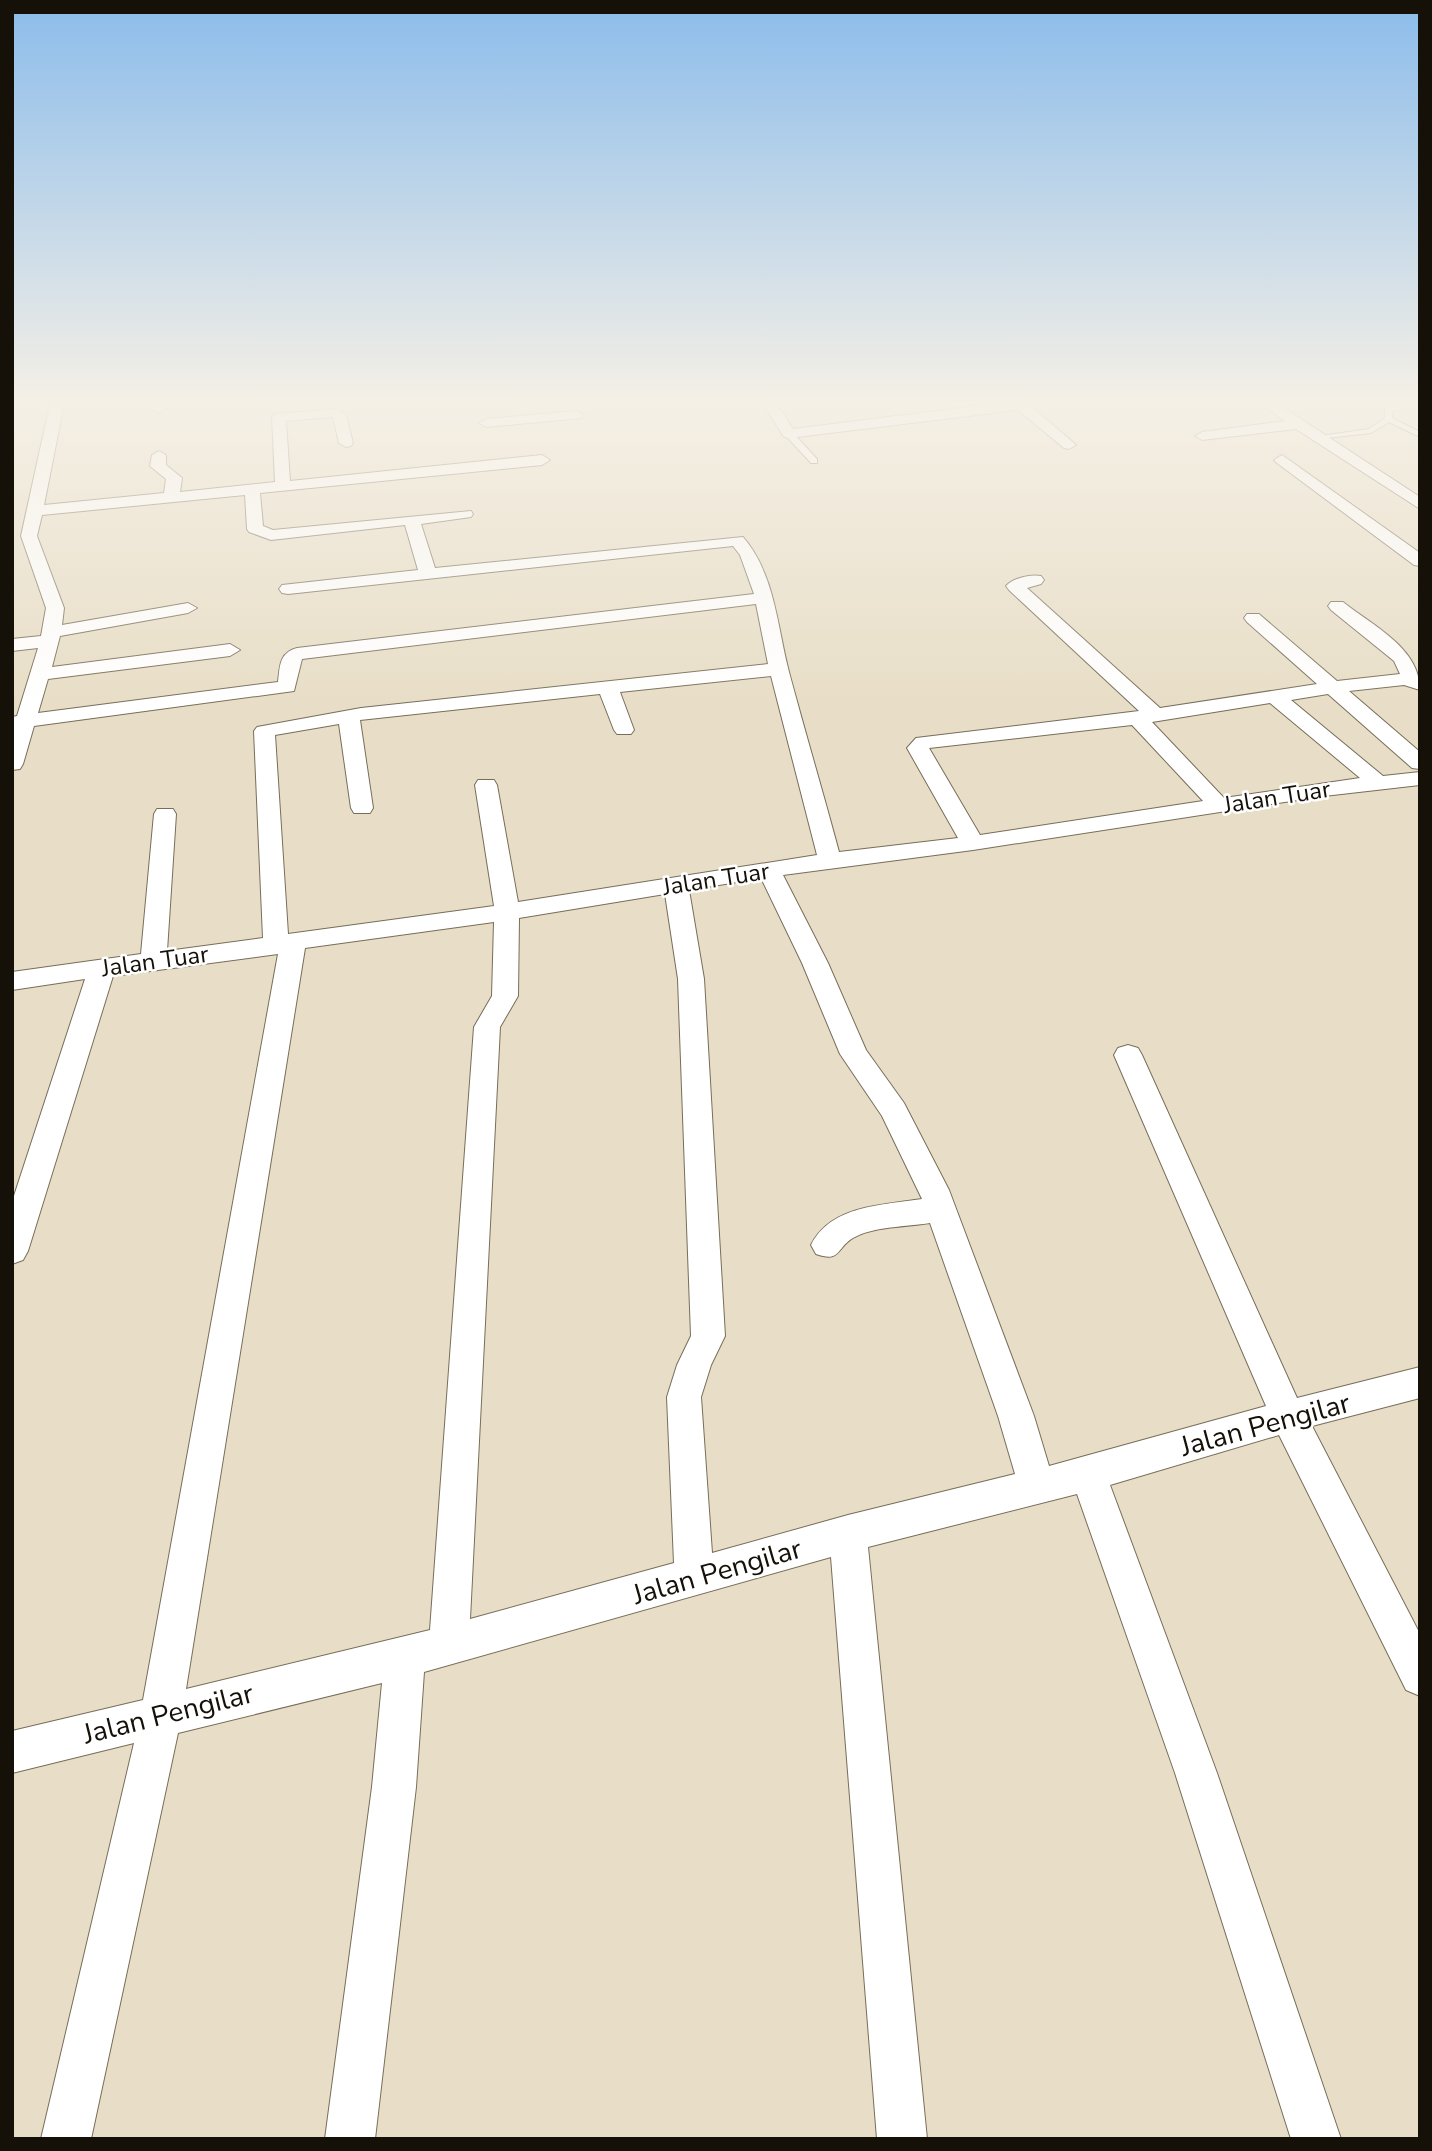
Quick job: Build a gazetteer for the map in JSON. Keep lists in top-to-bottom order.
{
  "streets": {
    "street": ["Jalan Tuar", "Jalan Pengilar"]
  }
}
